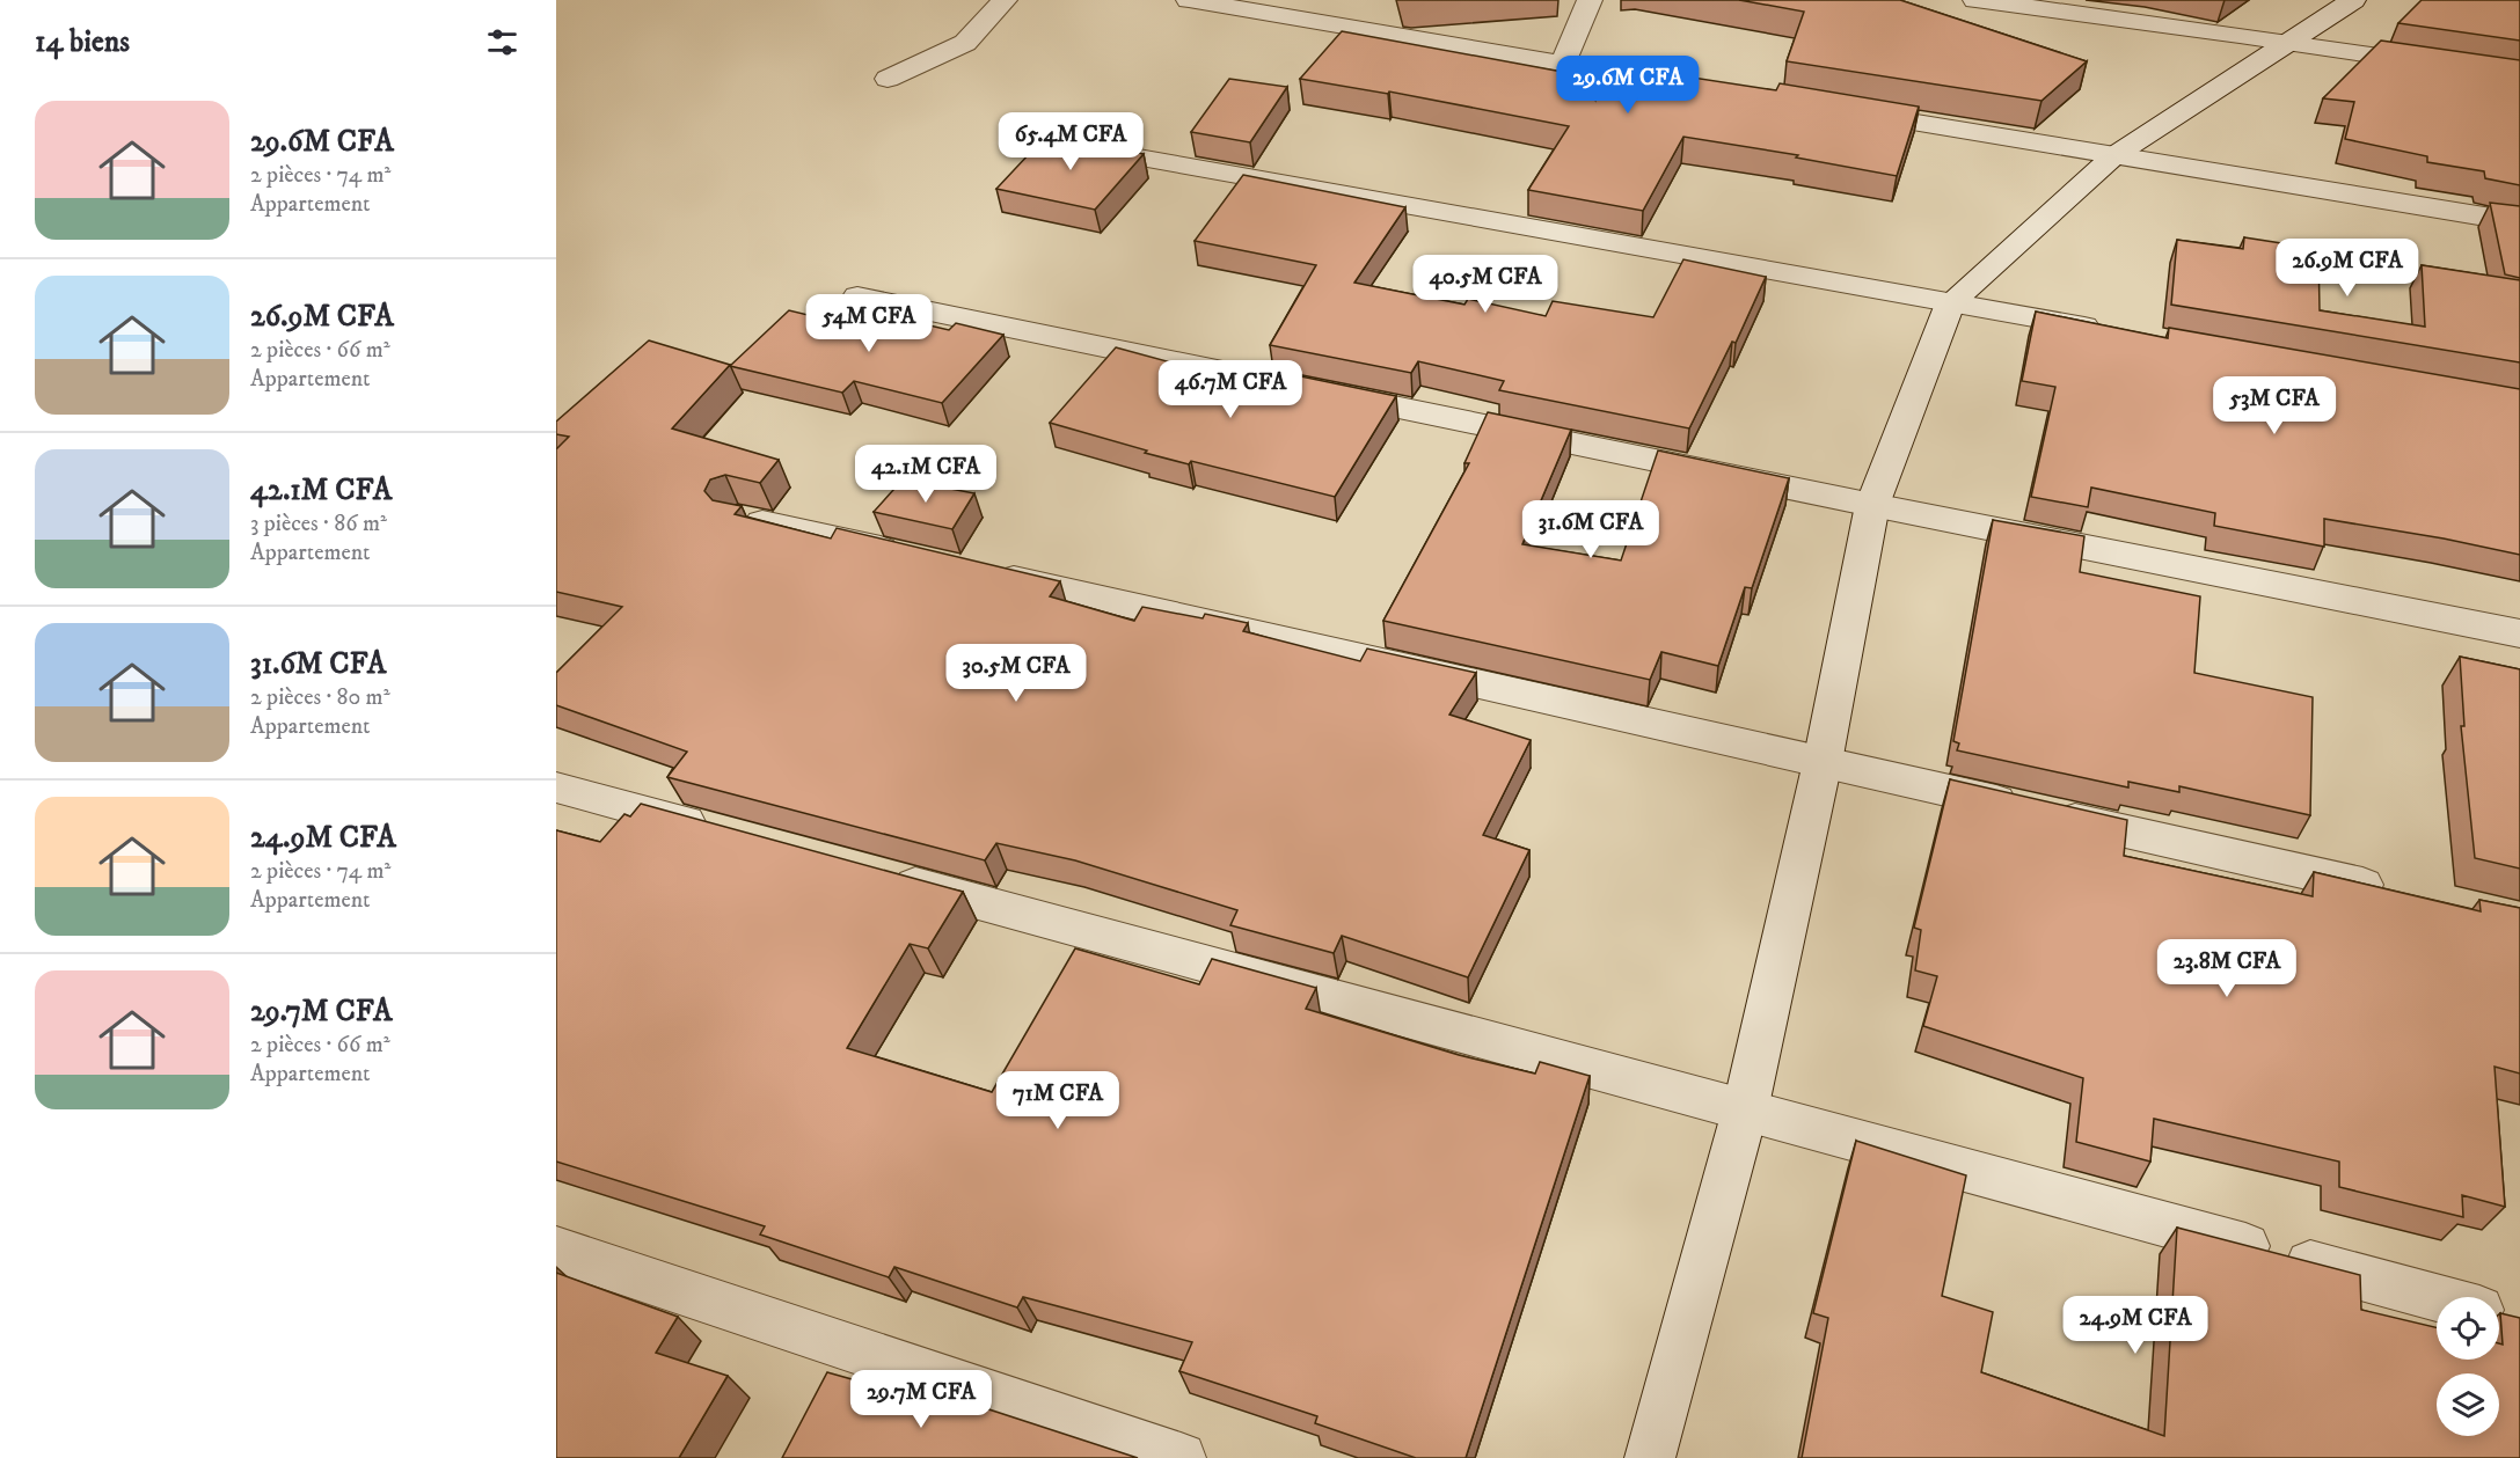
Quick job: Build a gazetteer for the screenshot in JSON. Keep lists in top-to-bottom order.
{
  "page": {
    "heading": "14 biens",
    "price": [
      "29.6M CFA",
      "65.4M CFA",
      "26.9M CFA",
      "40.5M CFA",
      "54M CFA",
      "46.7M CFA",
      "53M CFA",
      "42.1M CFA",
      "31.6M CFA",
      "30.5M CFA",
      "23.8M CFA",
      "71M CFA",
      "24.9M CFA",
      "29.7M CFA"
    ],
    "list": [
      {
        "name": "29.6M CFA",
        "note": "2 pièces · 74 m² · Appartement"
      },
      {
        "name": "26.9M CFA",
        "note": "2 pièces · 66 m² · Appartement"
      },
      {
        "name": "42.1M CFA",
        "note": "3 pièces · 86 m² · Appartement"
      },
      {
        "name": "31.6M CFA",
        "note": "2 pièces · 80 m² · Appartement"
      },
      {
        "name": "24.9M CFA",
        "note": "2 pièces · 74 m² · Appartement"
      },
      {
        "name": "29.7M CFA",
        "note": "2 pièces · 66 m² · Appartement"
      }
    ]
  }
}
